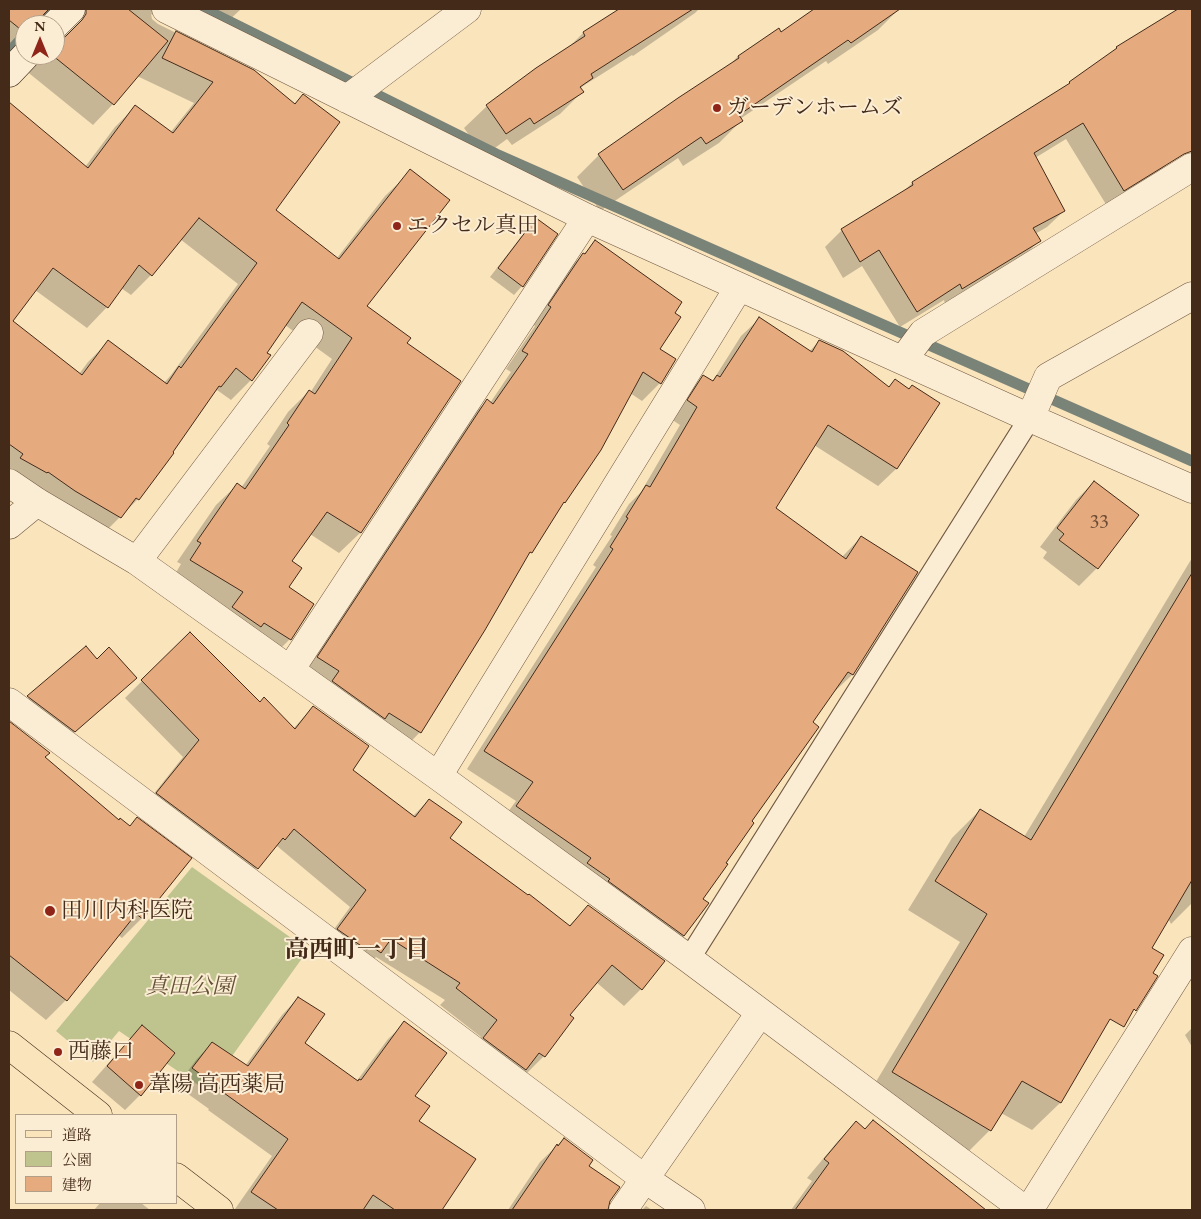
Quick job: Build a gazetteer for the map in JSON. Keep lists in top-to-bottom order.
{
  "districts": ["高西町一丁目"],
  "parks": ["真田公園"],
  "places": [
    "ガーデンホームズ",
    "エクセル真田",
    "田川内科医院",
    "西藤口",
    "葦陽 高西薬局"
  ],
  "house_numbers": ["33"],
  "legend": ["道路", "公園", "建物"],
  "north": "top"
}
